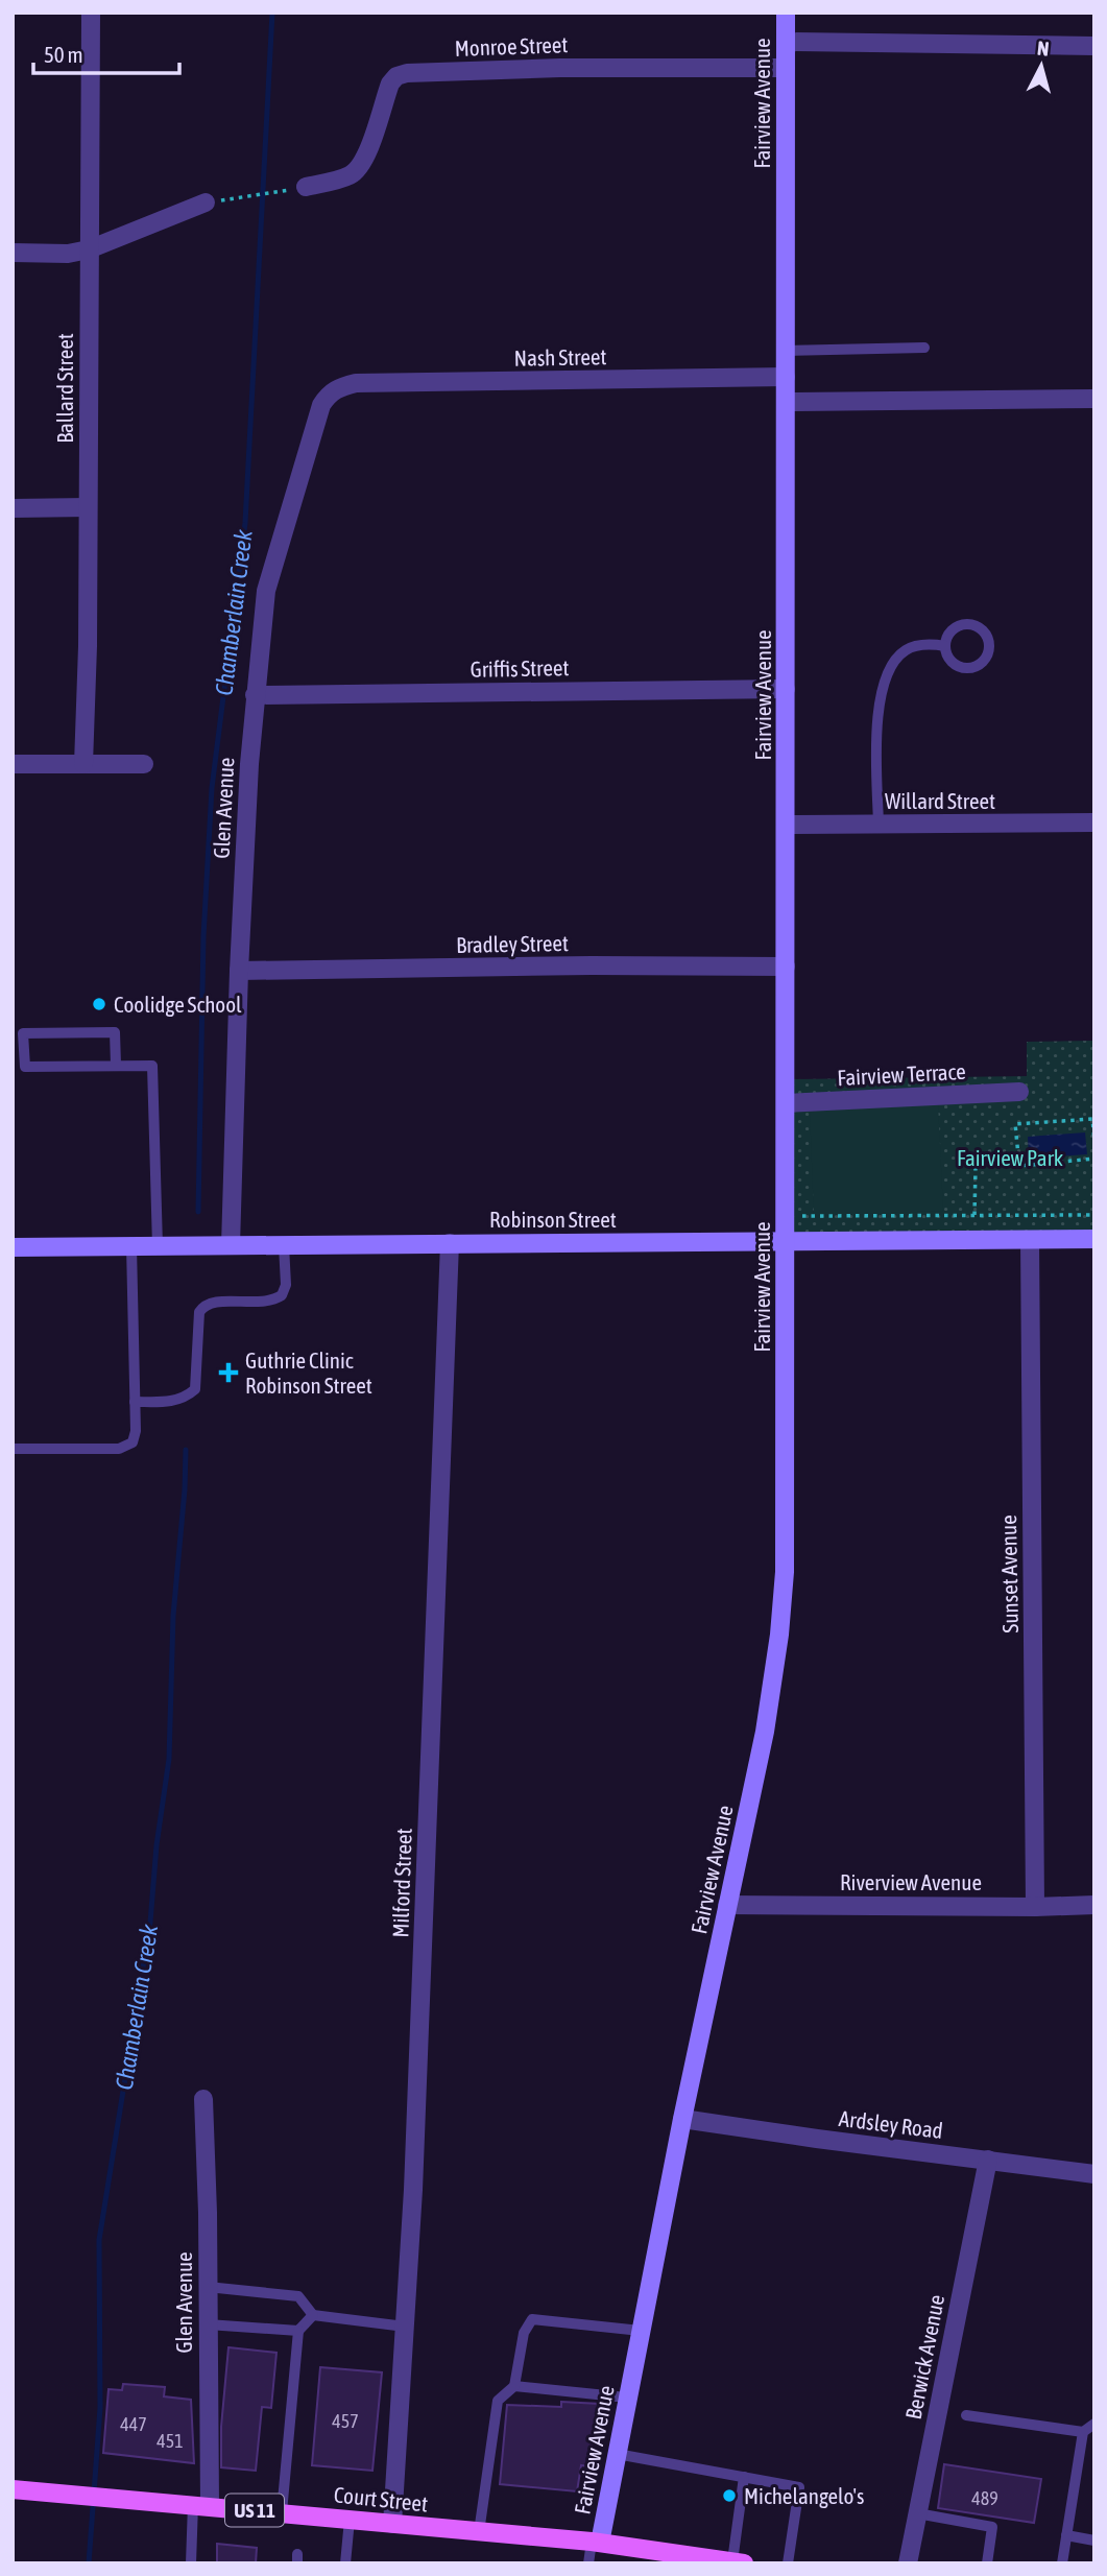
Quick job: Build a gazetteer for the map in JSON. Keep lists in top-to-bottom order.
{
  "streets": {
    "main road": ["Court Street", "US 11"],
    "street": [
      "Monroe Street",
      "Fairview Avenue",
      "Nash Street",
      "Ballard Street",
      "Griffis Street",
      "Willard Street",
      "Glen Avenue",
      "Bradley Street",
      "Fairview Terrace",
      "Robinson Street",
      "Sunset Avenue",
      "Riverview Avenue",
      "Milford Street",
      "Ardsley Road",
      "Berwick Avenue"
    ]
  },
  "crossings": [
    ["Monroe Street", "Fairview Avenue"],
    ["Fairview Avenue", "Nash Street"],
    ["Fairview Avenue", "Griffis Street"],
    ["Fairview Avenue", "Willard Street"],
    ["Fairview Avenue", "Bradley Street"],
    ["Fairview Avenue", "Fairview Terrace"],
    ["Fairview Avenue", "Robinson Street"],
    ["Fairview Avenue", "Riverview Avenue"],
    ["Fairview Avenue", "Ardsley Road"],
    ["Fairview Avenue", "Court Street"],
    ["Nash Street", "Glen Avenue"],
    ["Griffis Street", "Glen Avenue"],
    ["Glen Avenue", "Bradley Street"],
    ["Glen Avenue", "Robinson Street"],
    ["Glen Avenue", "Court Street"],
    ["Robinson Street", "Sunset Avenue"],
    ["Robinson Street", "Milford Street"],
    ["Sunset Avenue", "Riverview Avenue"],
    ["Milford Street", "Court Street"],
    ["Ardsley Road", "Berwick Avenue"]
  ],
  "water": ["Chamberlain Creek"],
  "parks": ["Fairview Park"],
  "places": {
    "other": ["Coolidge School", "Michelangelo's"],
    "health": ["Guthrie Clinic Robinson Street"]
  },
  "house_numbers": [
    "457",
    "447",
    "451",
    "489"
  ],
  "scale_bar": "50 m",
  "north": "top"
}
